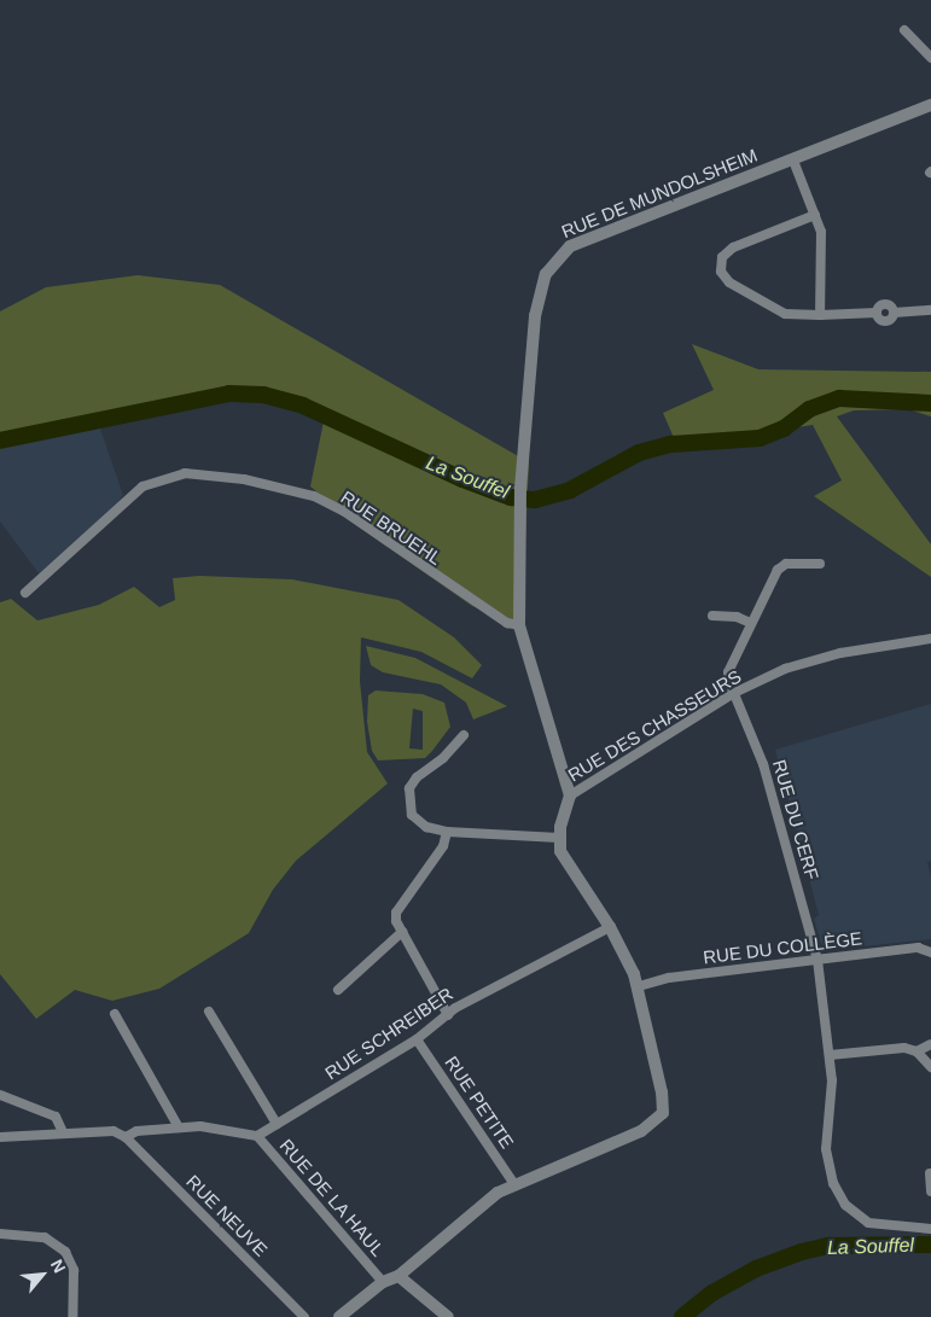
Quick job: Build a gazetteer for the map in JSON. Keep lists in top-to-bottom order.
{
  "streets": {
    "street": [
      "RUE DE MUNDOLSHEIM",
      "RUE BRUEHL",
      "RUE DES CHASSEURS",
      "RUE DU CERF",
      "RUE DU COLLÈGE",
      "RUE SCHREIBER",
      "RUE PETITE",
      "RUE DE LA HAUL",
      "RUE NEUVE"
    ]
  },
  "crossings": [
    ["RUE DE MUNDOLSHEIM", "RUE BRUEHL"],
    ["RUE DE MUNDOLSHEIM", "RUE DES CHASSEURS"],
    ["RUE DES CHASSEURS", "RUE DU CERF"],
    ["RUE DU CERF", "RUE DU COLLÈGE"],
    ["RUE SCHREIBER", "RUE PETITE"],
    ["RUE SCHREIBER", "RUE DE LA HAUL"]
  ],
  "water": ["La Souffel"],
  "north": "top right"
}
